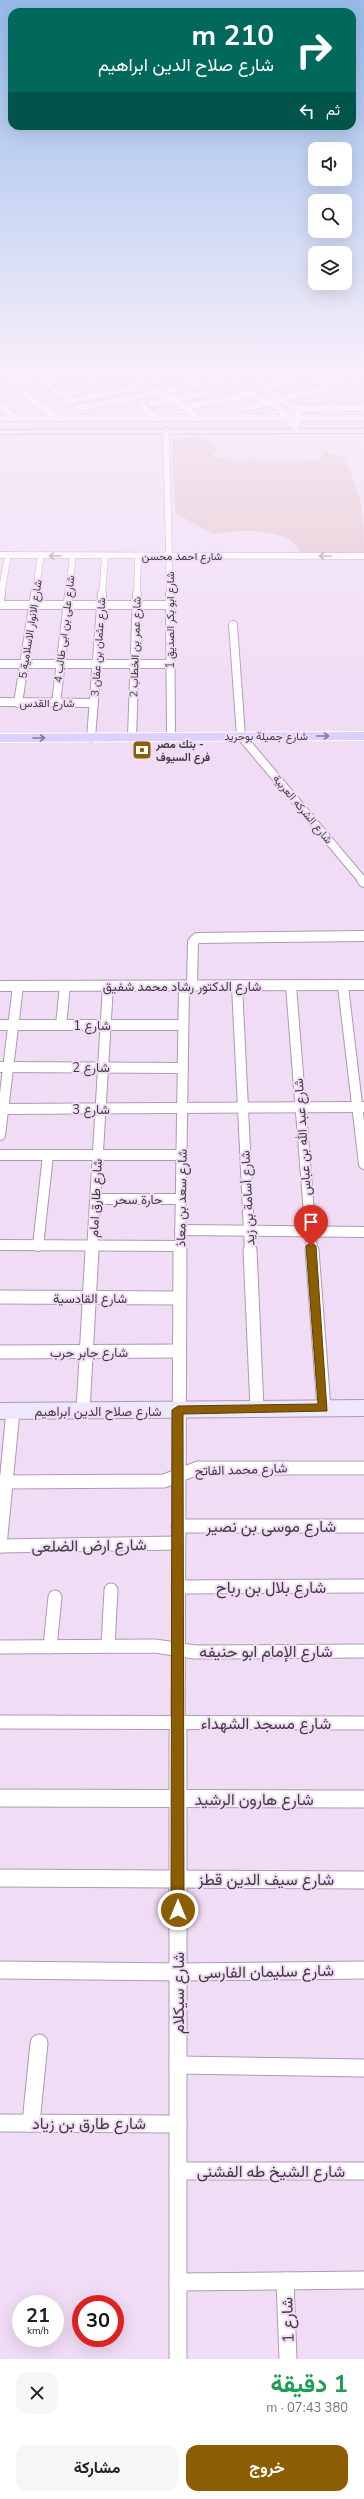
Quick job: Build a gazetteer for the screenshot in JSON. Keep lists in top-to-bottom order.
{
  "streets": {
    "main road": ["شارع جميلة بوحريد", "شارع صلاح الدين ابراهيم"],
    "street": [
      "شارع احمد محسن",
      "شارع ابو بكر الصديق 1",
      "شارع الانوار الاسلامية 5",
      "شارع على بن ابى طالب 4",
      "شارع عثمان بن عفان 3",
      "شارع عمر بن الخطاب 2",
      "شارع القدس",
      "شارع الشركه العربية",
      "شارع الدكتور رشاد محمد شفيق",
      "شارع 1",
      "شارع 2",
      "شارع 3",
      "شارع عبد الله بن عباس",
      "شارع طارق امام",
      "شارع سعد بن معاذ",
      "شارع أسامة بن زيد",
      "حارة سحر",
      "شارع القادسية",
      "شارع جابر حرب",
      "شارع محمد الفاتح",
      "شارع موسى بن نصير",
      "شارع ارض الضلعى",
      "شارع بلال بن رباح",
      "شارع الإمام ابو حنيفه",
      "شارع مسجد الشهداء",
      "شارع هارون الرشيد",
      "شارع سيف الدين قطز",
      "شارع سليمان الفارسى",
      "شارع سيكلام",
      "شارع طارق بن زياد",
      "شارع الشيخ طه الفشنى"
    ]
  },
  "crossings": [
    ["شارع احمد محسن", "شارع ابو بكر الصديق 1"],
    ["شارع احمد محسن", "شارع الانوار الاسلامية 5"],
    ["شارع احمد محسن", "شارع على بن ابى طالب 4"],
    ["شارع احمد محسن", "شارع عثمان بن عفان 3"],
    ["شارع احمد محسن", "شارع عمر بن الخطاب 2"],
    ["شارع ابو بكر الصديق 1", "شارع جميلة بوحريد"],
    ["شارع الانوار الاسلامية 5", "شارع القدس"],
    ["شارع على بن ابى طالب 4", "شارع القدس"],
    ["شارع عثمان بن عفان 3", "شارع القدس"],
    ["شارع عثمان بن عفان 3", "شارع جميلة بوحريد"],
    ["شارع عمر بن الخطاب 2", "شارع جميلة بوحريد"],
    ["شارع جميلة بوحريد", "شارع الشركه العربية"],
    ["شارع الدكتور رشاد محمد شفيق", "شارع عبد الله بن عباس"],
    ["شارع الدكتور رشاد محمد شفيق", "شارع طارق امام"],
    ["شارع الدكتور رشاد محمد شفيق", "شارع سعد بن معاذ"],
    ["شارع الدكتور رشاد محمد شفيق", "شارع أسامة بن زيد"],
    ["شارع 1", "شارع طارق امام"],
    ["شارع 1", "شارع سعد بن معاذ"],
    ["شارع 2", "شارع طارق امام"],
    ["شارع 2", "شارع سعد بن معاذ"],
    ["شارع 3", "شارع عبد الله بن عباس"],
    ["شارع 3", "شارع طارق امام"],
    ["شارع 3", "شارع سعد بن معاذ"],
    ["شارع 3", "شارع أسامة بن زيد"],
    ["شارع عبد الله بن عباس", "شارع صلاح الدين ابراهيم"],
    ["شارع طارق امام", "حارة سحر"],
    ["شارع طارق امام", "شارع القادسية"],
    ["شارع طارق امام", "شارع جابر حرب"],
    ["شارع طارق امام", "شارع صلاح الدين ابراهيم"],
    ["شارع سعد بن معاذ", "حارة سحر"],
    ["شارع سعد بن معاذ", "شارع القادسية"],
    ["شارع سعد بن معاذ", "شارع جابر حرب"],
    ["شارع سعد بن معاذ", "شارع صلاح الدين ابراهيم"],
    ["شارع سعد بن معاذ", "شارع سيكلام"],
    ["شارع أسامة بن زيد", "شارع صلاح الدين ابراهيم"],
    ["شارع صلاح الدين ابراهيم", "شارع سيكلام"],
    ["شارع محمد الفاتح", "شارع سيكلام"],
    ["شارع موسى بن نصير", "شارع سيكلام"],
    ["شارع ارض الضلعى", "شارع سيكلام"],
    ["شارع بلال بن رباح", "شارع سيكلام"],
    ["شارع الإمام ابو حنيفه", "شارع سيكلام"],
    ["شارع مسجد الشهداء", "شارع سيكلام"],
    ["شارع هارون الرشيد", "شارع سيكلام"],
    ["شارع سيف الدين قطز", "شارع سيكلام"],
    ["شارع سليمان الفارسى", "شارع سيكلام"],
    ["شارع سيكلام", "شارع طارق بن زياد"],
    ["شارع سيكلام", "شارع الشيخ طه الفشنى"]
  ],
  "one_way": ["شارع احمد محسن", "شارع جميلة بوحريد"],
  "places": {
    "bank": ["بنك مصر - فرع السيوف"]
  },
  "page": {
    "turn": ["210 m", "شارع صلاح الدين ابراهيم"],
    "then": "ثم",
    "speed": "21 km/h",
    "limit": "30",
    "heading": ["1 دقيقة", "380 m · 07:43"],
    "buttons": ["خروج", "مشاركة"]
  }
}
